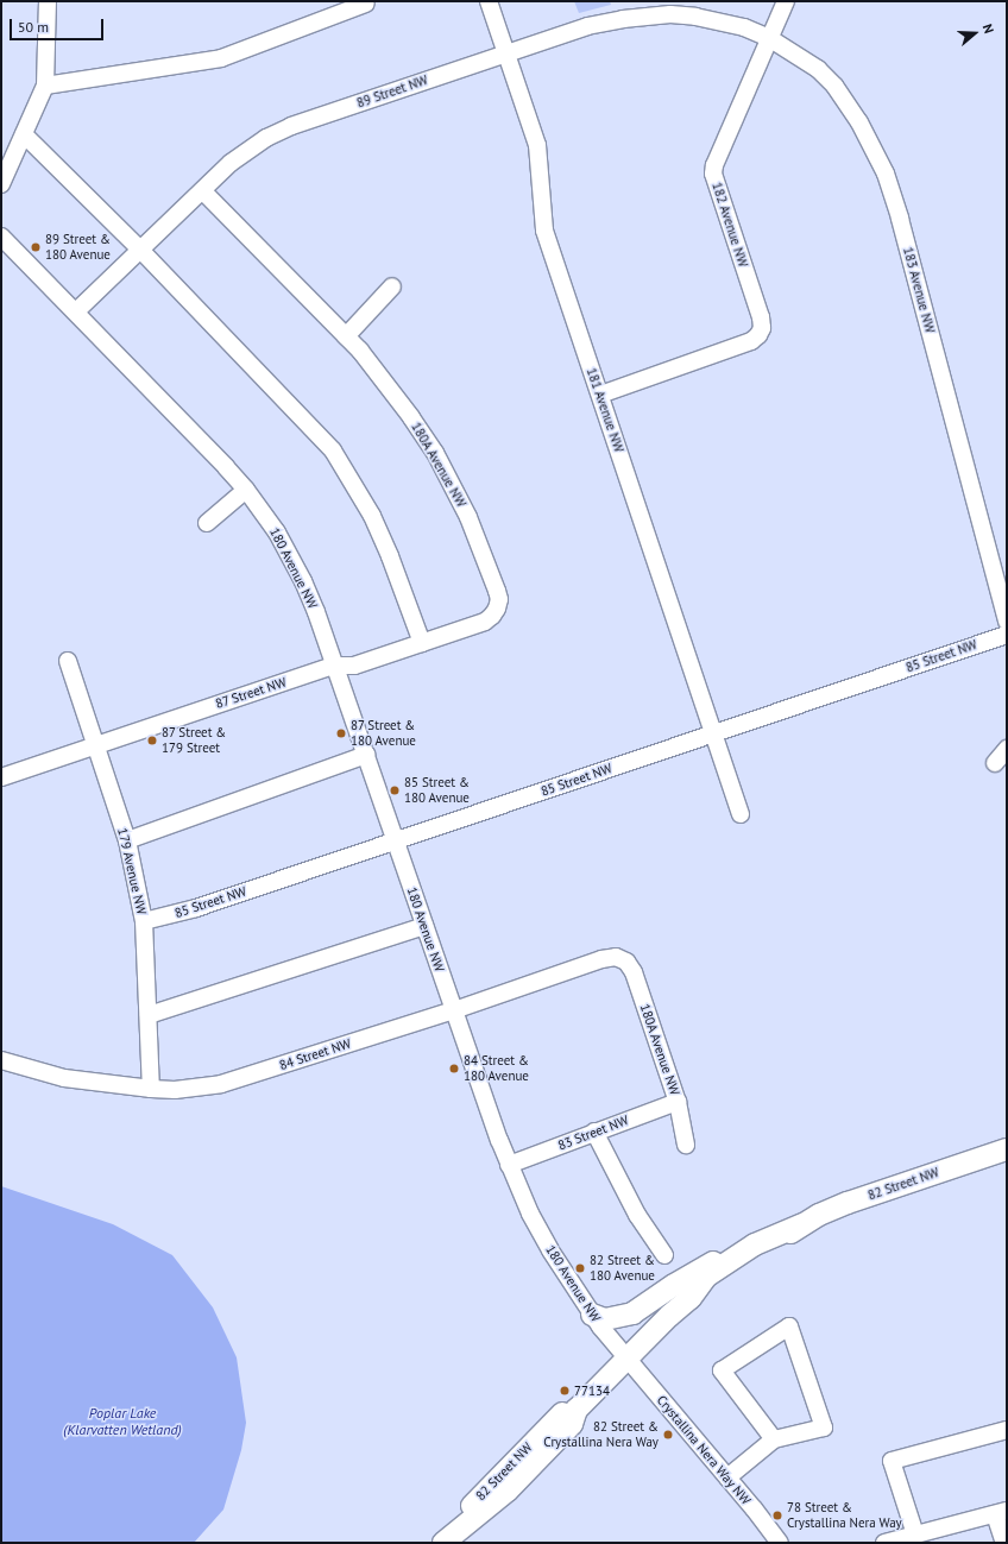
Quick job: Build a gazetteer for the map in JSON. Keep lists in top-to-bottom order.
{
  "streets": {
    "main road": ["82 Street NW"],
    "street": [
      "89 Street NW",
      "182 Avenue NW",
      "183 Avenue NW",
      "181 Avenue NW",
      "180A Avenue NW",
      "180 Avenue NW",
      "85 Street NW",
      "87 Street NW",
      "179 Avenue NW",
      "84 Street NW",
      "83 Street NW",
      "Crystallina Nera Way NW"
    ]
  },
  "crossings": [
    ["89 Street NW", "182 Avenue NW"],
    ["89 Street NW", "183 Avenue NW"],
    ["89 Street NW", "181 Avenue NW"],
    ["89 Street NW", "180A Avenue NW"],
    ["89 Street NW", "180 Avenue NW"],
    ["182 Avenue NW", "183 Avenue NW"],
    ["182 Avenue NW", "181 Avenue NW"],
    ["181 Avenue NW", "85 Street NW"],
    ["180A Avenue NW", "87 Street NW"],
    ["180A Avenue NW", "84 Street NW"],
    ["180A Avenue NW", "83 Street NW"],
    ["180 Avenue NW", "85 Street NW"],
    ["180 Avenue NW", "87 Street NW"],
    ["180 Avenue NW", "84 Street NW"],
    ["180 Avenue NW", "83 Street NW"],
    ["180 Avenue NW", "82 Street NW"],
    ["180 Avenue NW", "Crystallina Nera Way NW"],
    ["85 Street NW", "179 Avenue NW"],
    ["87 Street NW", "179 Avenue NW"],
    ["179 Avenue NW", "84 Street NW"],
    ["82 Street NW", "Crystallina Nera Way NW"]
  ],
  "water": ["Poplar Lake (Klarvatten Wetland)"],
  "places": [
    "89 Street & 180 Avenue",
    "87 Street & 180 Avenue",
    "87 Street & 179 Street",
    "85 Street & 180 Avenue",
    "84 Street & 180 Avenue",
    "82 Street & 180 Avenue",
    "77134",
    "82 Street & Crystallina Nera Way",
    "78 Street & Crystallina Nera Way"
  ],
  "scale_bar": "50 m",
  "north": "right"
}
